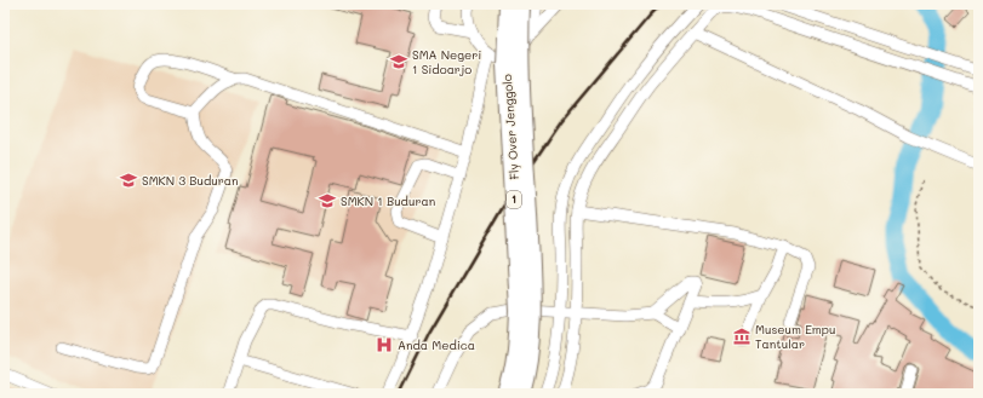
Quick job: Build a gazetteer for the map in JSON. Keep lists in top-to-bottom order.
{
  "streets": {
    "highway": ["Fly Over Jenggolo", "1"]
  },
  "places": {
    "school or university": ["SMA Negeri 1 Sidoarjo", "SMKN 3 Buduran", "SMKN 1 Buduran"],
    "museum": ["Museum Empu Tantular"],
    "hospital": ["Anda Medica"]
  }
}
